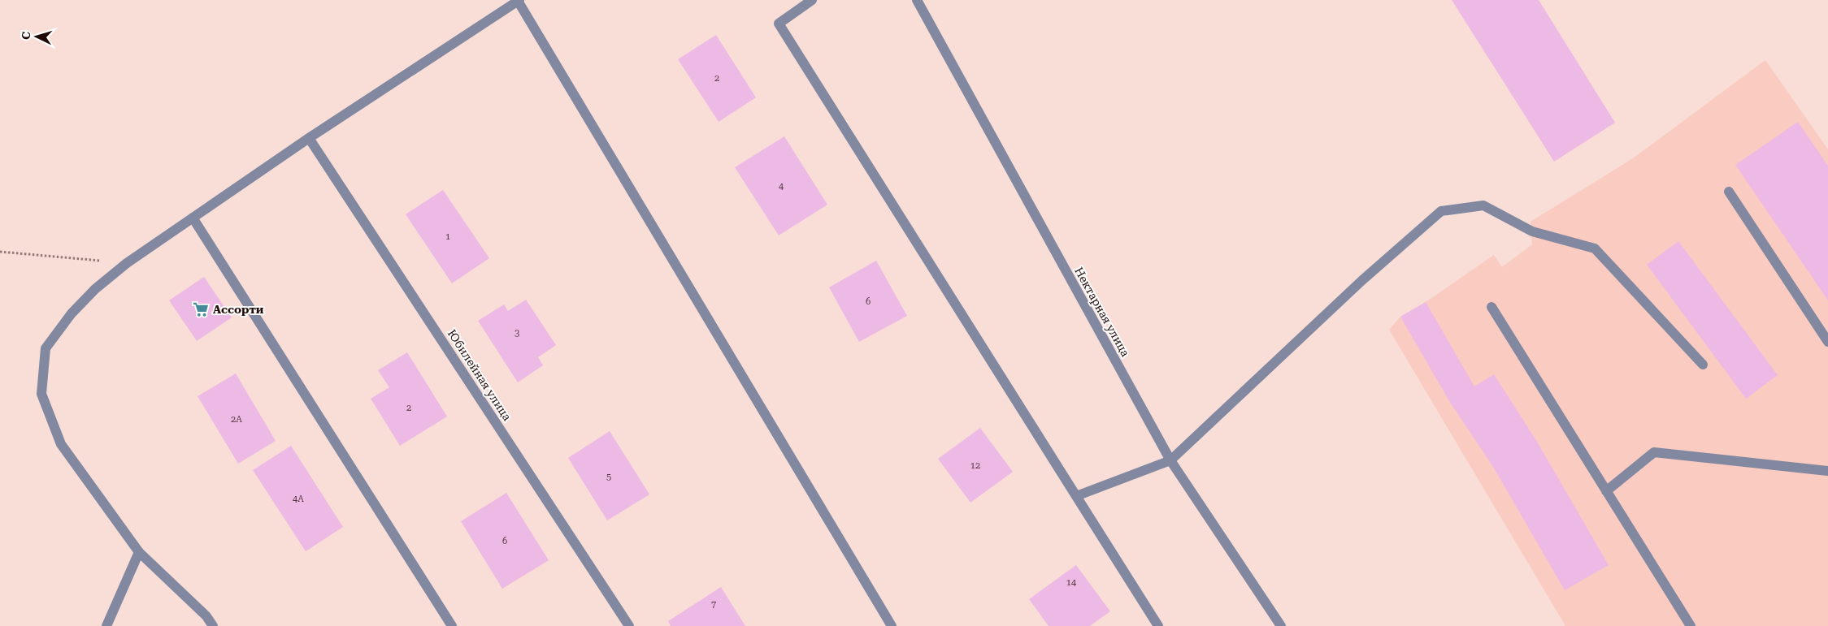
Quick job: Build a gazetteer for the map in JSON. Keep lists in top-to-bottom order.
{
  "streets": {
    "street": ["Нектарная улица", "Юбилейная улица"]
  },
  "places": {
    "supermarket": ["Ассорти"]
  },
  "house_numbers": [
    "2",
    "4",
    "1",
    "6",
    "3",
    "2",
    "2А",
    "12",
    "5",
    "4А",
    "6",
    "14",
    "7"
  ],
  "north": "left"
}
